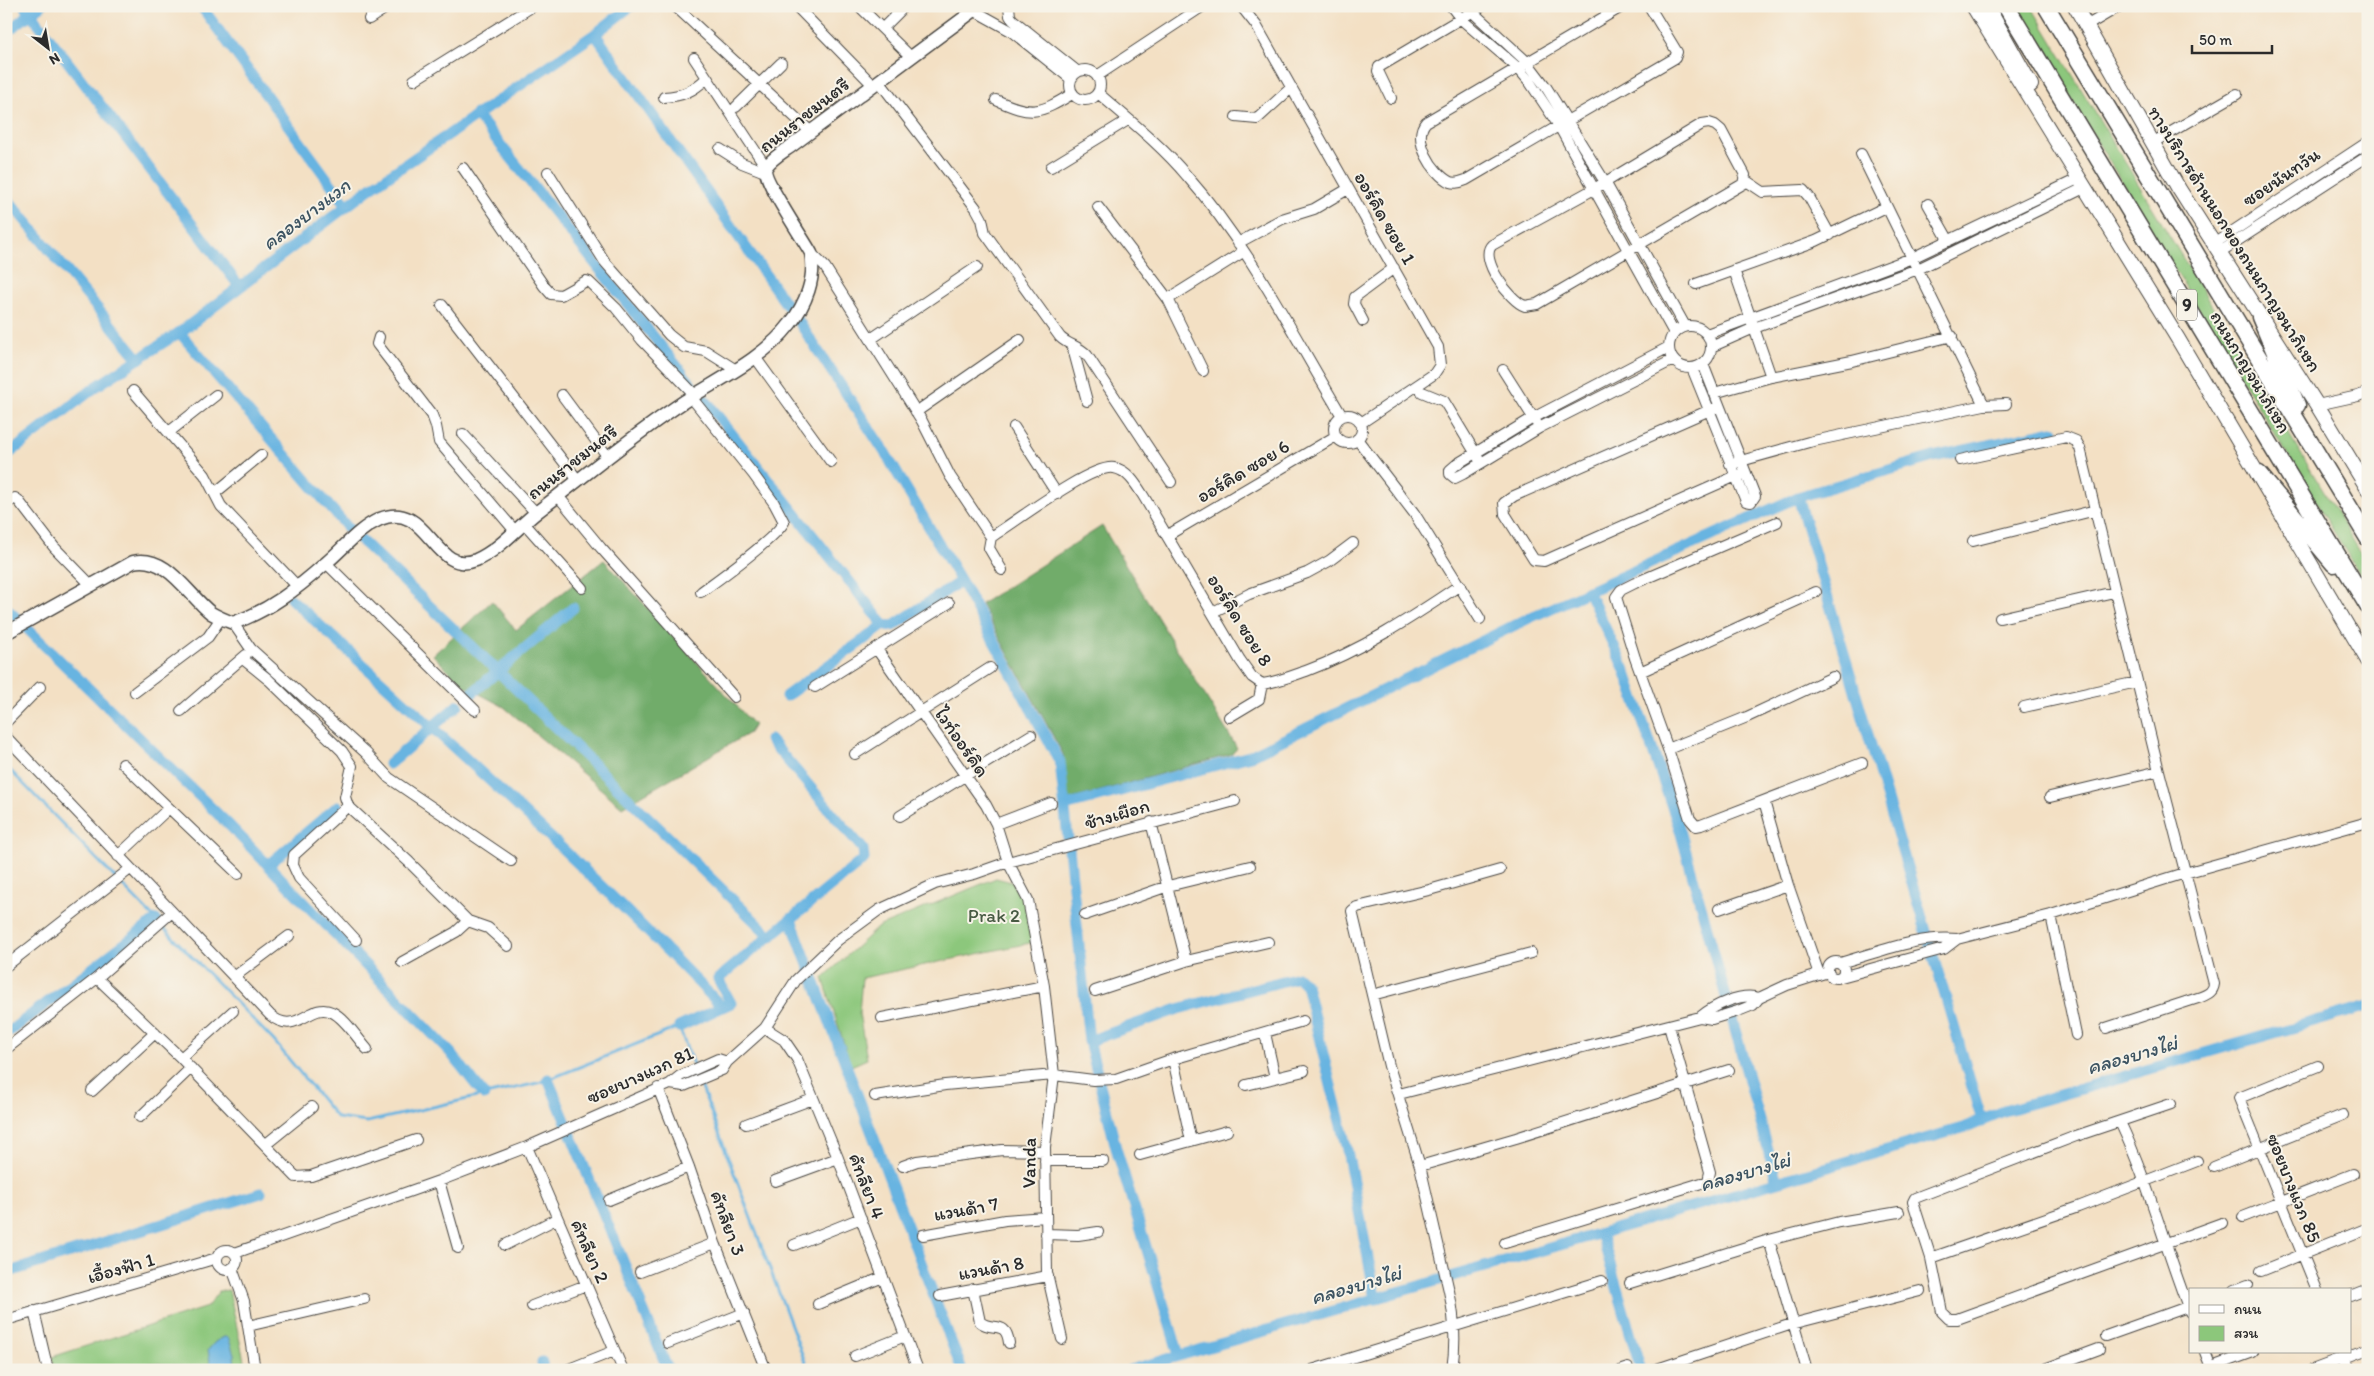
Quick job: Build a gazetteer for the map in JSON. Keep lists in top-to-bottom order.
{
  "streets": {
    "highway": ["9", "ถนนกาญจนาภิเษก"],
    "main road": ["ทางบริการด้านนอกของถนนกาญจนาภิเษก"],
    "street": [
      "ถนนราชมนตรี",
      "ซอยนันทวัน",
      "ออร์คิด ซอย 1",
      "ออร์คิด ซอย 6",
      "ออร์คิด ซอย 8",
      "ไวท์ออร์คิด",
      "ช้างเผือก",
      "ซอยบางแวก 81",
      "Vanda",
      "คัทลียา 4",
      "ซอยบางแวก 85",
      "แวนด้า 7",
      "คัทลียา 3",
      "คัทลียา 2",
      "เอื้องฟ้า 1",
      "แวนด้า 8"
    ]
  },
  "crossings": [
    ["ซอยนันทวัน", "ทางบริการด้านนอกของถนนกาญจนาภิเษก"],
    ["ออร์คิด ซอย 1", "ออร์คิด ซอย 6"],
    ["ออร์คิด ซอย 6", "ออร์คิด ซอย 8"],
    ["ไวท์ออร์คิด", "ช้างเผือก"],
    ["ไวท์ออร์คิด", "ซอยบางแวก 81"],
    ["ไวท์ออร์คิด", "Vanda"],
    ["ช้างเผือก", "ซอยบางแวก 81"],
    ["ช้างเผือก", "Vanda"],
    ["ซอยบางแวก 81", "Vanda"],
    ["ซอยบางแวก 81", "คัทลียา 4"],
    ["ซอยบางแวก 81", "คัทลียา 3"],
    ["ซอยบางแวก 81", "คัทลียา 2"],
    ["ซอยบางแวก 81", "เอื้องฟ้า 1"],
    ["Vanda", "แวนด้า 7"],
    ["Vanda", "แวนด้า 8"]
  ],
  "water": ["คลองบางแวก", "คลองบางไผ่"],
  "parks": ["Prak 2"],
  "legend": ["ถนน", "สวน"],
  "scale_bar": "50 m",
  "north": "bottom right"
}
